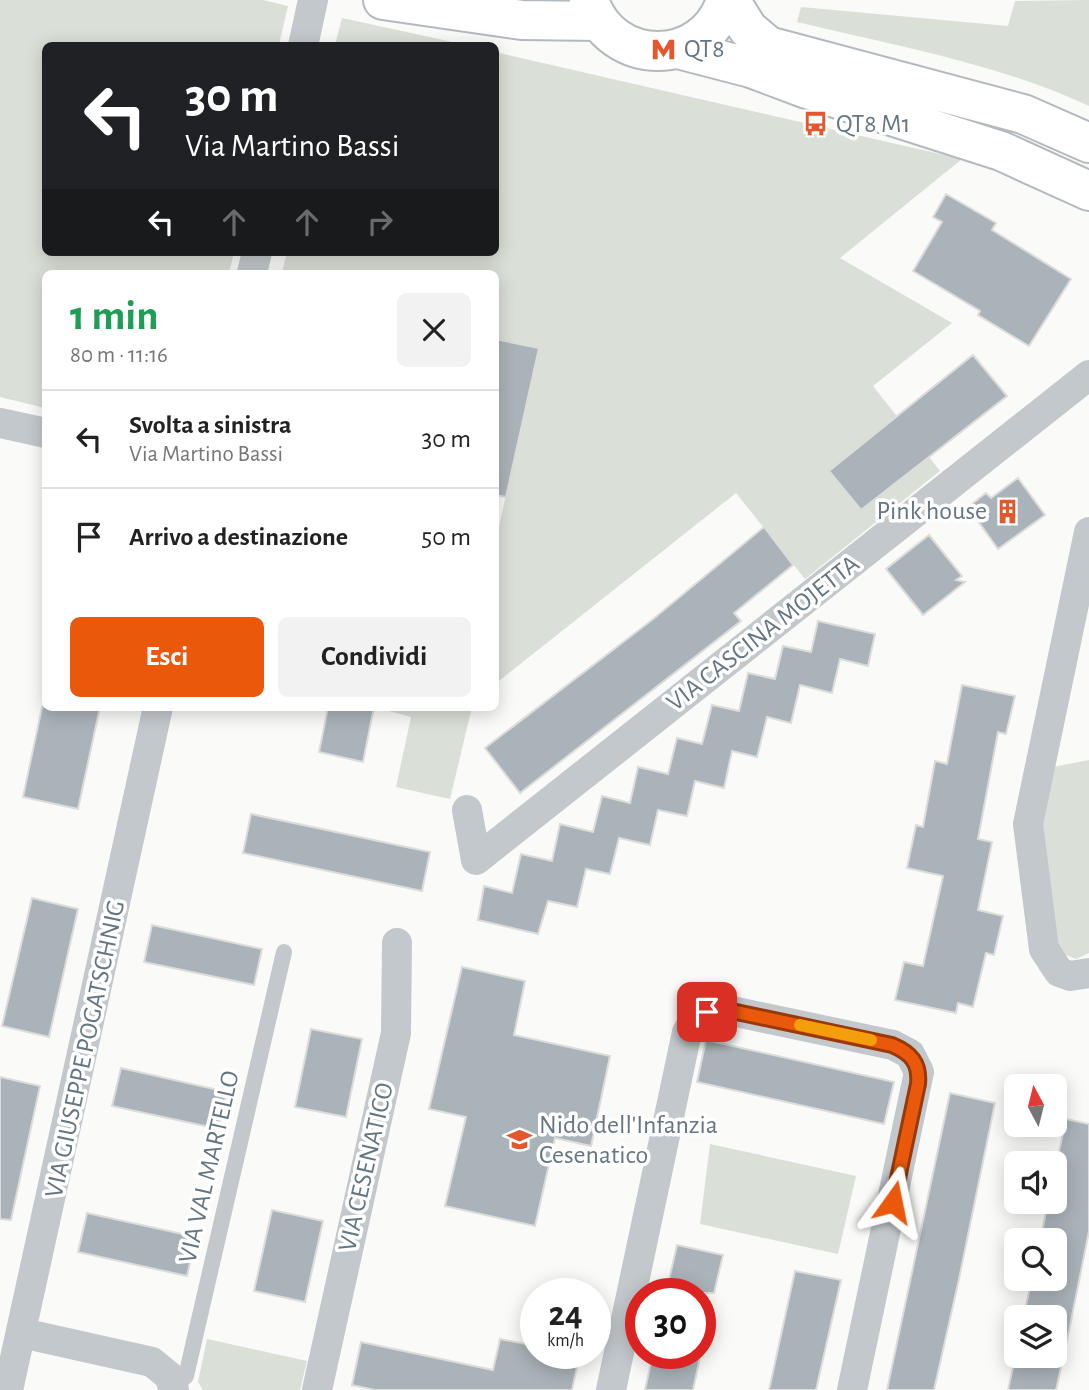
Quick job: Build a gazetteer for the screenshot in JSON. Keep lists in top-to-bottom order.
{
  "streets": {
    "street": ["VIA CASCINA MOJETTA", "VIA GIUSEPPE POGATSCHNIG", "VIA CESENATICO"],
    "lane": ["VIA VAL MARTELLO"]
  },
  "places": {
    "metro station": ["QT8"],
    "bus stop": ["QT8 M1"],
    "building": ["Pink house"],
    "school or university": ["Nido dell'Infanzia Cesenatico"]
  },
  "north": "top",
  "page": {
    "turn": ["30 m", "Via Martino Bassi"],
    "heading": ["1 min", "80 m · 11:16"],
    "list": [
      {
        "name": "Svolta a sinistra",
        "note": "Via Martino Bassi",
        "value": "30 m"
      },
      {
        "name": "Arrivo a destinazione",
        "value": "50 m"
      }
    ],
    "buttons": ["Esci", "Condividi"],
    "speed": "24 km/h",
    "limit": "30"
  }
}
